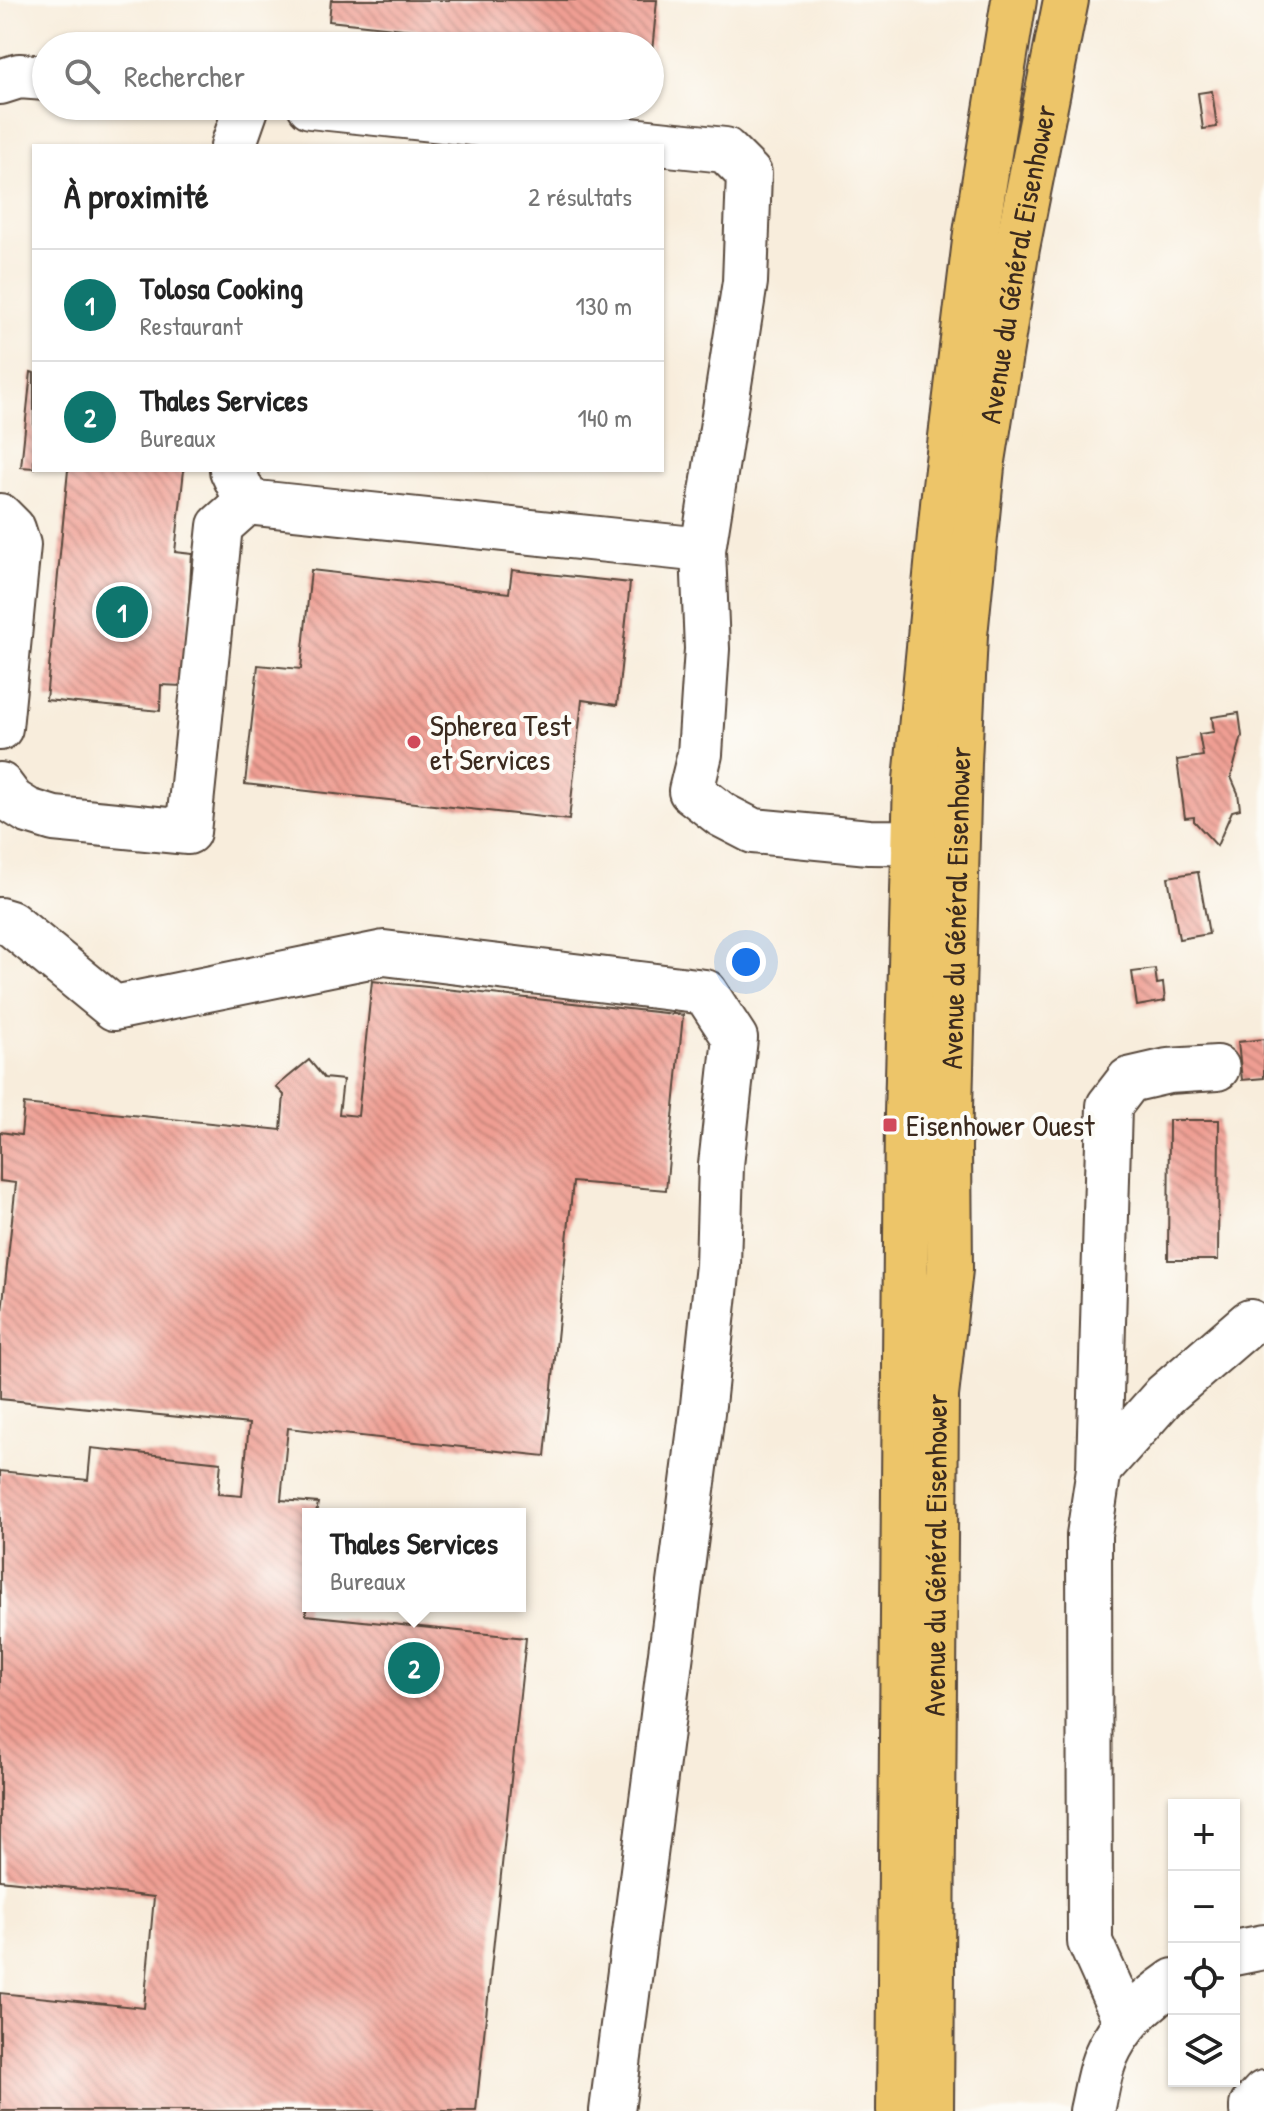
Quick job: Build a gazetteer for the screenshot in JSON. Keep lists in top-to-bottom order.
{
  "streets": {
    "main road": ["Avenue du Général Eisenhower"]
  },
  "places": {
    "other": ["Spherea Test et Services"],
    "transit": ["Eisenhower Ouest"]
  },
  "page": {
    "search": "Rechercher",
    "heading": ["À proximité", "2 résultats"],
    "list": [
      {
        "mark": "1",
        "name": "Tolosa Cooking",
        "note": "Restaurant",
        "value": "130 m"
      },
      {
        "mark": "2",
        "name": "Thales Services",
        "note": "Bureaux",
        "value": "140 m"
      }
    ],
    "pins": ["1", "2"],
    "popup": ["Thales Services", "Bureaux"],
    "map_buttons": ["+", "−"]
  }
}
